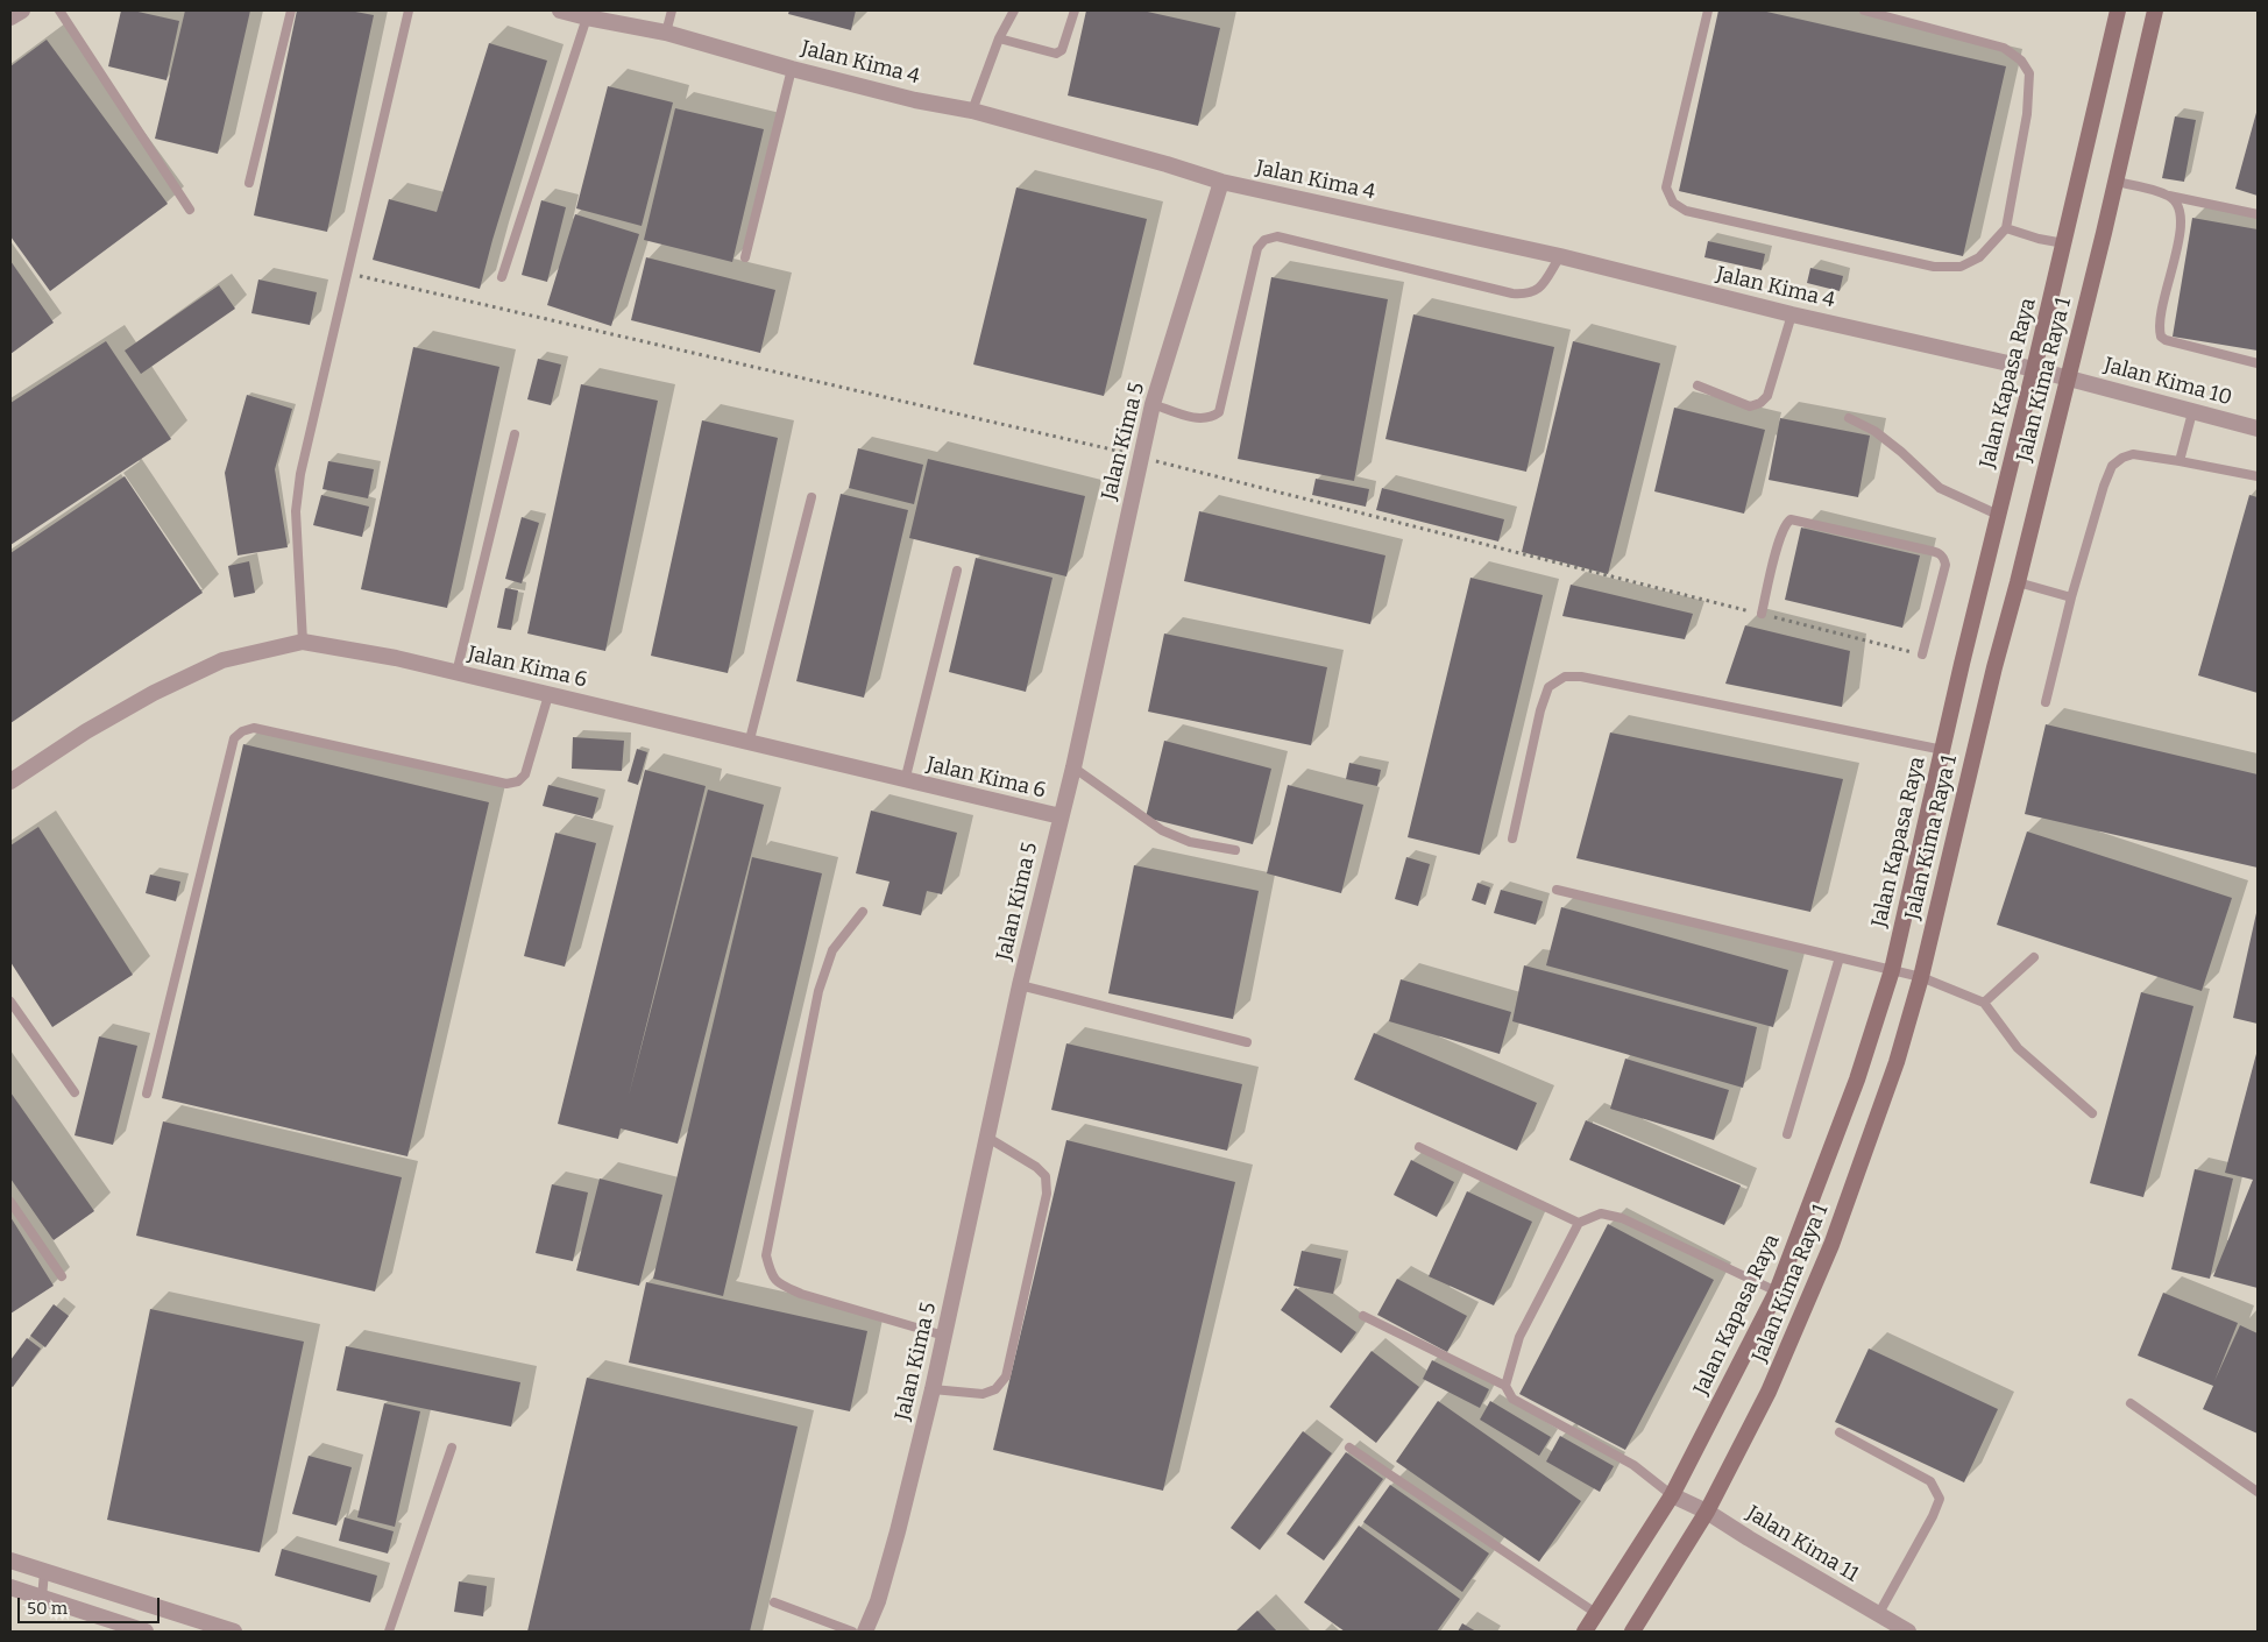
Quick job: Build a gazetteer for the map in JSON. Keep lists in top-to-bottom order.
{
  "streets": {
    "main road": ["Jalan Kima Raya 1", "Jalan Kapasa Raya"],
    "street": [
      "Jalan Kima 4",
      "Jalan Kima 10",
      "Jalan Kima 5",
      "Jalan Kima 6",
      "Jalan Kima 11"
    ]
  },
  "crossings": [
    ["Jalan Kima 4", "Jalan Kima Raya 1"],
    ["Jalan Kima 4", "Jalan Kima 10"],
    ["Jalan Kima 4", "Jalan Kapasa Raya"],
    ["Jalan Kima 4", "Jalan Kima 5"],
    ["Jalan Kima Raya 1", "Jalan Kima 10"],
    ["Jalan Kima Raya 1", "Jalan Kima 11"],
    ["Jalan Kapasa Raya", "Jalan Kima 11"],
    ["Jalan Kima 5", "Jalan Kima 6"]
  ],
  "scale_bar": "50 m"
}
